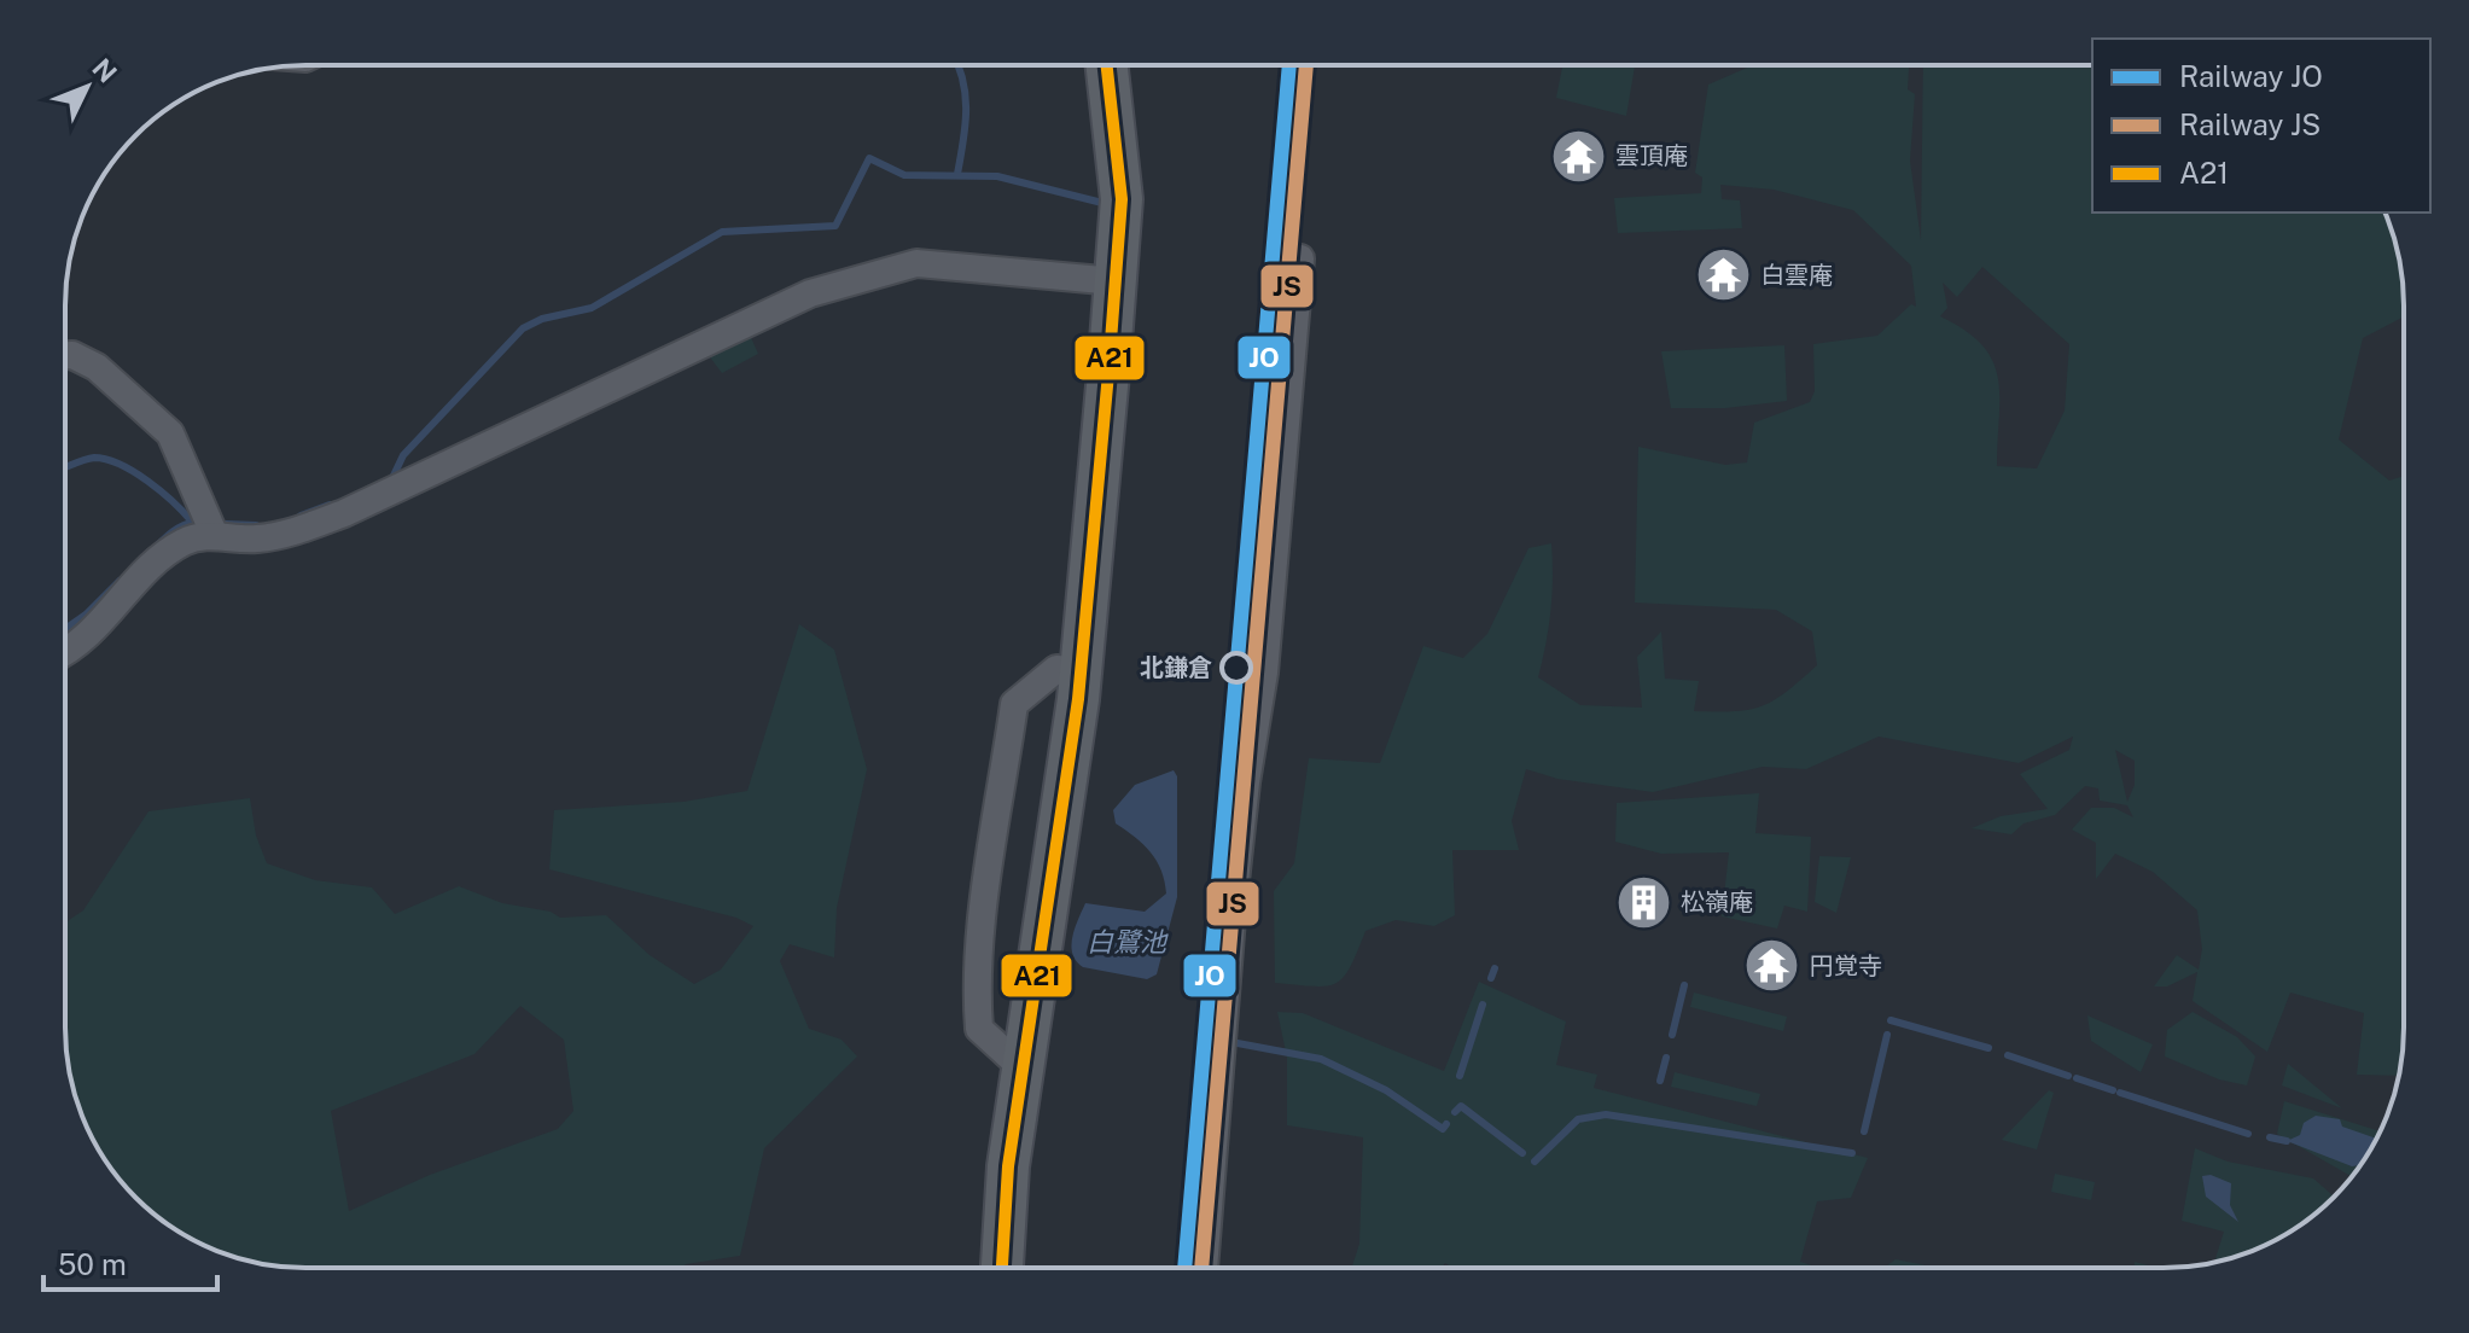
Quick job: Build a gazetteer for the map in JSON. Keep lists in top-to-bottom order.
{
  "water": ["白鷺池"],
  "places": {
    "temple": ["雲頂庵", "白雲庵", "円覚寺"],
    "other": ["北鎌倉"],
    "building": ["松嶺庵"]
  },
  "lines": ["rail line JO", "rail line JS", "transit line A21"],
  "legend": ["Railway JO", "Railway JS", "A21"],
  "scale_bar": "50 m",
  "north": "top right"
}
